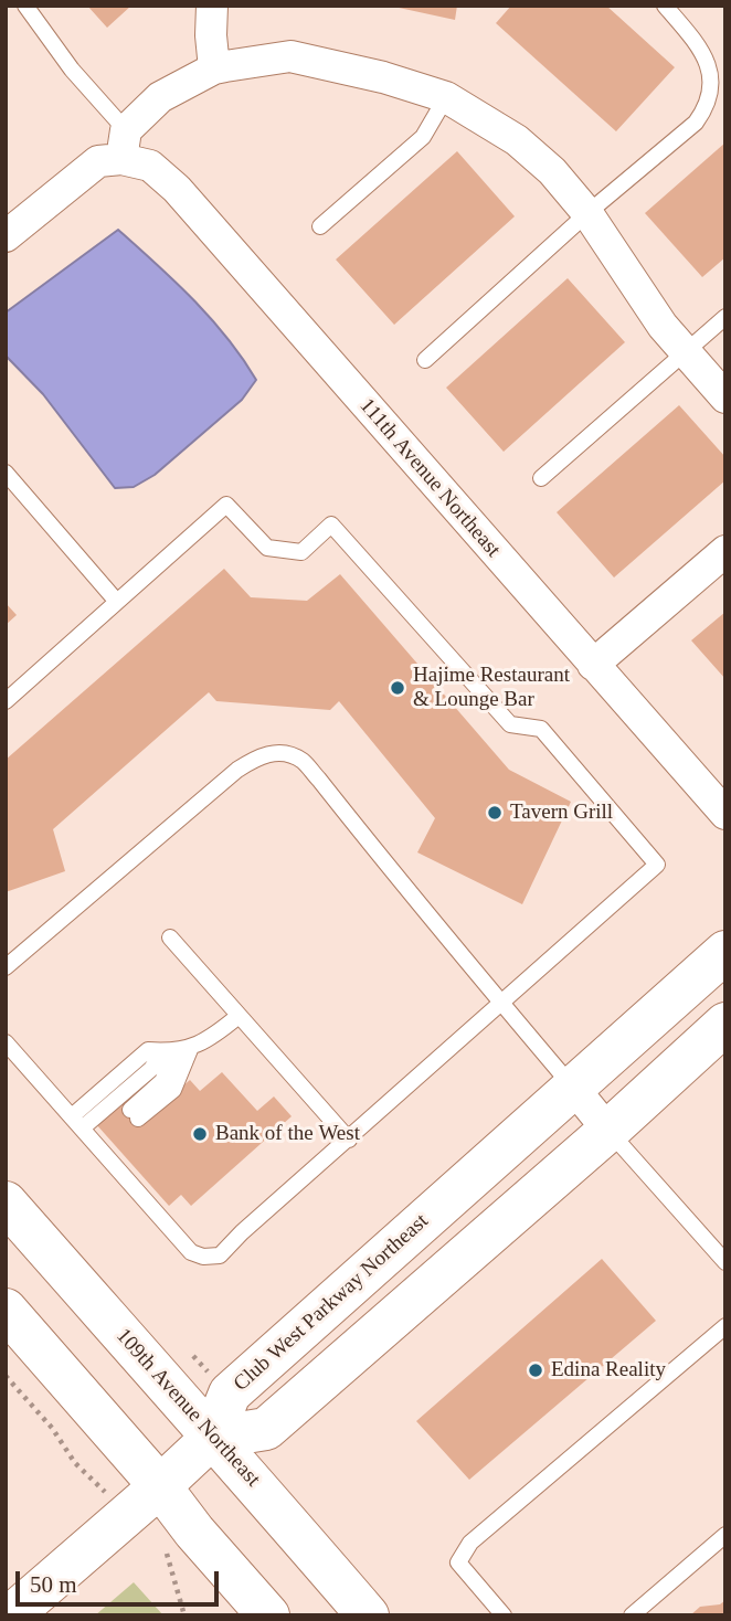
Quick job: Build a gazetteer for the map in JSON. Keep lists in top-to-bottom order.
{
  "streets": {
    "street": ["111th Avenue Northeast", "Club West Parkway Northeast", "109th Avenue Northeast"]
  },
  "crossings": [
    ["Club West Parkway Northeast", "109th Avenue Northeast"]
  ],
  "places": [
    "Hajime Restaurant & Lounge Bar",
    "Tavern Grill",
    "Bank of the West",
    "Edina Reality"
  ],
  "scale_bar": "50 m"
}
